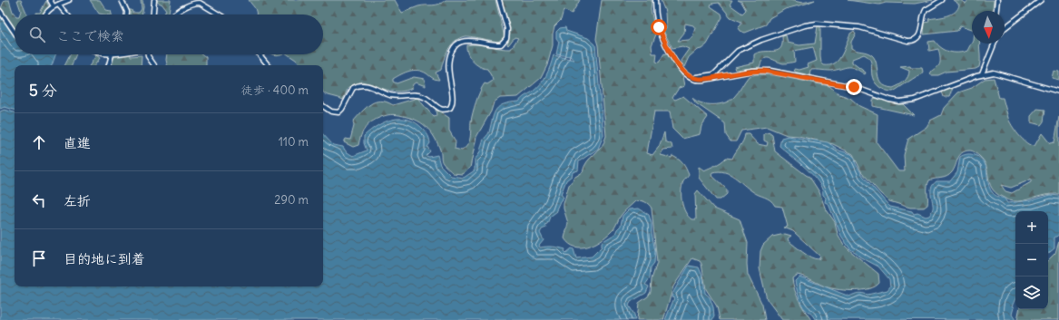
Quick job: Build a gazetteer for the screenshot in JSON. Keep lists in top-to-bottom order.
{
  "north": "bottom",
  "page": {
    "search": "ここで検索",
    "heading": ["5 分", "徒歩 · 400 m"],
    "list": [
      ["直進", "110 m"],
      ["左折", "290 m"],
      "目的地に到着"
    ],
    "map_buttons": ["+", "−"]
  }
}
